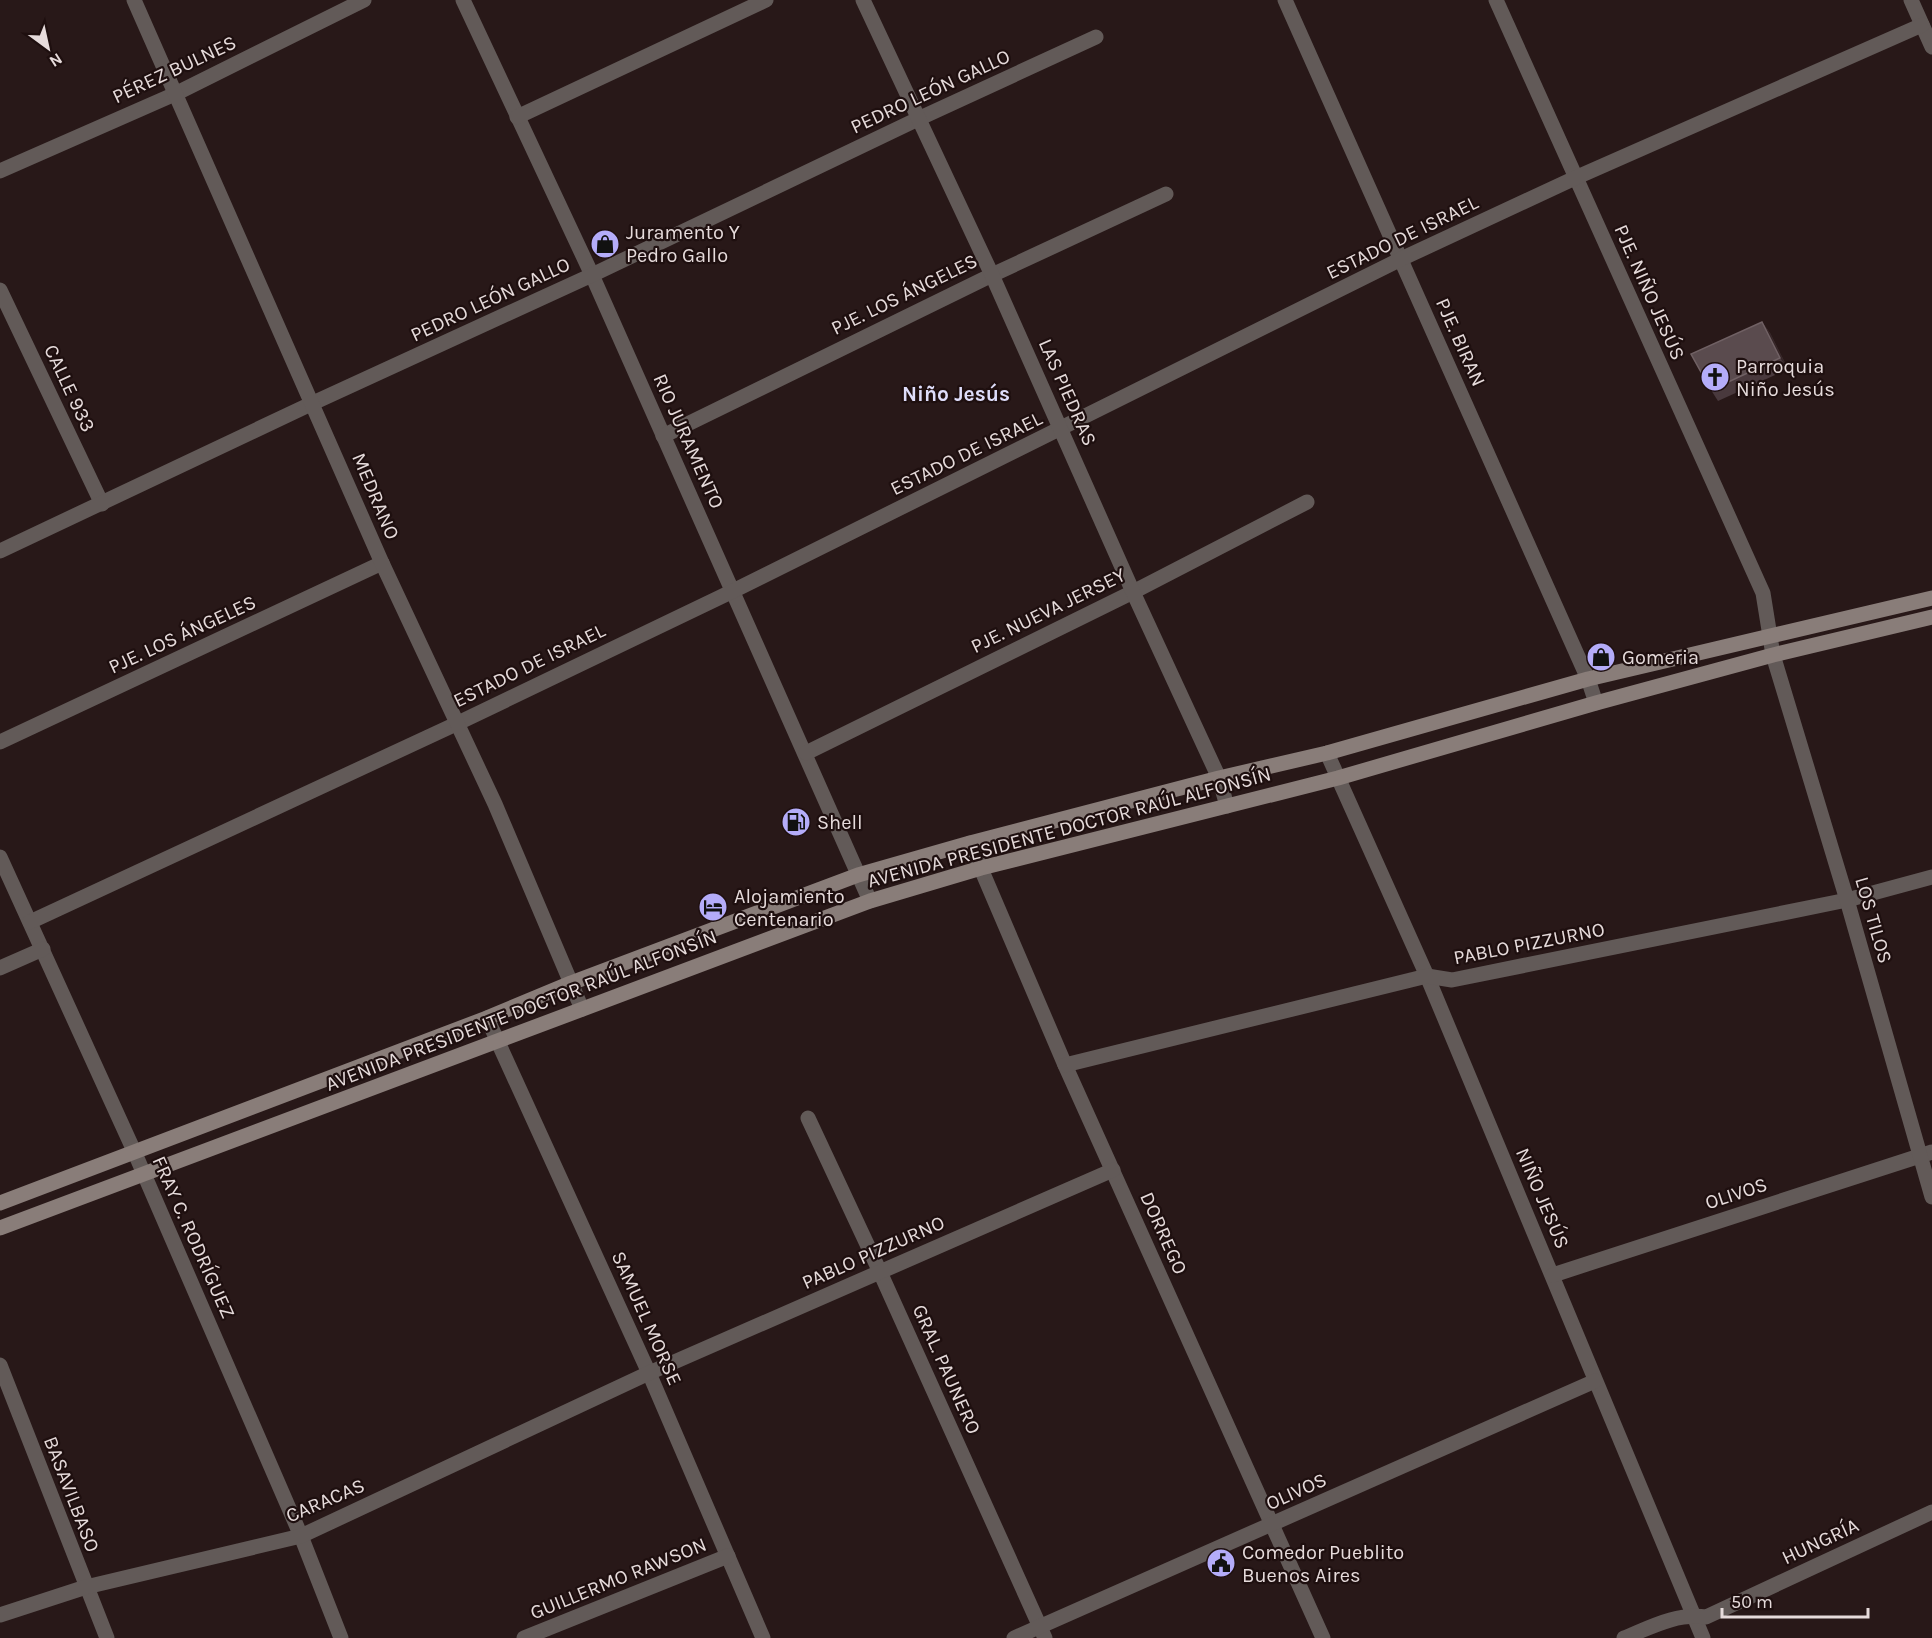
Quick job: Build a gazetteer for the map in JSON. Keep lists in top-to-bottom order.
{
  "streets": {
    "main road": ["AVENIDA PRESIDENTE DOCTOR RAÚL ALFONSÍN"],
    "street": [
      "PÉREZ BULNES",
      "PEDRO LEÓN GALLO",
      "ESTADO DE ISRAEL",
      "PJE. NIÑO JESÚS",
      "PJE. LOS ÁNGELES",
      "PJE. BIRAN",
      "CALLE 933",
      "LAS PIEDRAS",
      "RIO JURAMENTO",
      "MEDRANO",
      "PJE. NUEVA JERSEY",
      "LOS TILOS",
      "PABLO PIZZURNO",
      "OLIVOS",
      "NIÑO JESÚS",
      "DORREGO",
      "FRAY C. RODRÍGUEZ",
      "SAMUEL MORSE",
      "GRAL. PAUNERO",
      "BASAVILBASO",
      "CARACAS",
      "HUNGRÍA",
      "GUILLERMO RAWSON"
    ]
  },
  "crossings": [
    ["PÉREZ BULNES", "MEDRANO"],
    ["PEDRO LEÓN GALLO", "CALLE 933"],
    ["PEDRO LEÓN GALLO", "LAS PIEDRAS"],
    ["PEDRO LEÓN GALLO", "RIO JURAMENTO"],
    ["PEDRO LEÓN GALLO", "MEDRANO"],
    ["ESTADO DE ISRAEL", "PJE. NIÑO JESÚS"],
    ["ESTADO DE ISRAEL", "PJE. BIRAN"],
    ["ESTADO DE ISRAEL", "LAS PIEDRAS"],
    ["ESTADO DE ISRAEL", "RIO JURAMENTO"],
    ["ESTADO DE ISRAEL", "MEDRANO"],
    ["ESTADO DE ISRAEL", "FRAY C. RODRÍGUEZ"],
    ["PJE. NIÑO JESÚS", "AVENIDA PRESIDENTE DOCTOR RAÚL ALFONSÍN"],
    ["PJE. NIÑO JESÚS", "LOS TILOS"],
    ["PJE. LOS ÁNGELES", "LAS PIEDRAS"],
    ["PJE. LOS ÁNGELES", "RIO JURAMENTO"],
    ["PJE. LOS ÁNGELES", "MEDRANO"],
    ["PJE. BIRAN", "AVENIDA PRESIDENTE DOCTOR RAÚL ALFONSÍN"],
    ["LAS PIEDRAS", "PJE. NUEVA JERSEY"],
    ["LAS PIEDRAS", "AVENIDA PRESIDENTE DOCTOR RAÚL ALFONSÍN"],
    ["RIO JURAMENTO", "PJE. NUEVA JERSEY"],
    ["RIO JURAMENTO", "AVENIDA PRESIDENTE DOCTOR RAÚL ALFONSÍN"],
    ["MEDRANO", "AVENIDA PRESIDENTE DOCTOR RAÚL ALFONSÍN"],
    ["AVENIDA PRESIDENTE DOCTOR RAÚL ALFONSÍN", "LOS TILOS"],
    ["AVENIDA PRESIDENTE DOCTOR RAÚL ALFONSÍN", "NIÑO JESÚS"],
    ["AVENIDA PRESIDENTE DOCTOR RAÚL ALFONSÍN", "DORREGO"],
    ["AVENIDA PRESIDENTE DOCTOR RAÚL ALFONSÍN", "FRAY C. RODRÍGUEZ"],
    ["AVENIDA PRESIDENTE DOCTOR RAÚL ALFONSÍN", "SAMUEL MORSE"],
    ["LOS TILOS", "PABLO PIZZURNO"],
    ["LOS TILOS", "OLIVOS"],
    ["PABLO PIZZURNO", "NIÑO JESÚS"],
    ["PABLO PIZZURNO", "DORREGO"],
    ["PABLO PIZZURNO", "SAMUEL MORSE"],
    ["PABLO PIZZURNO", "GRAL. PAUNERO"],
    ["PABLO PIZZURNO", "CARACAS"],
    ["OLIVOS", "NIÑO JESÚS"],
    ["OLIVOS", "DORREGO"],
    ["OLIVOS", "GRAL. PAUNERO"],
    ["NIÑO JESÚS", "HUNGRÍA"],
    ["FRAY C. RODRÍGUEZ", "CARACAS"],
    ["SAMUEL MORSE", "CARACAS"],
    ["SAMUEL MORSE", "GUILLERMO RAWSON"],
    ["BASAVILBASO", "CARACAS"]
  ],
  "districts": ["Niño Jesús"],
  "places": {
    "shop": ["Juramento Y Pedro Gallo", "Gomeria"],
    "church": ["Parroquia Niño Jesús"],
    "fuel station": ["Shell"],
    "hotel": ["Alojamiento Centenario"],
    "public building": ["Comedor Pueblito Buenos Aires"]
  },
  "scale_bar": "50 m",
  "north": "bottom right"
}
